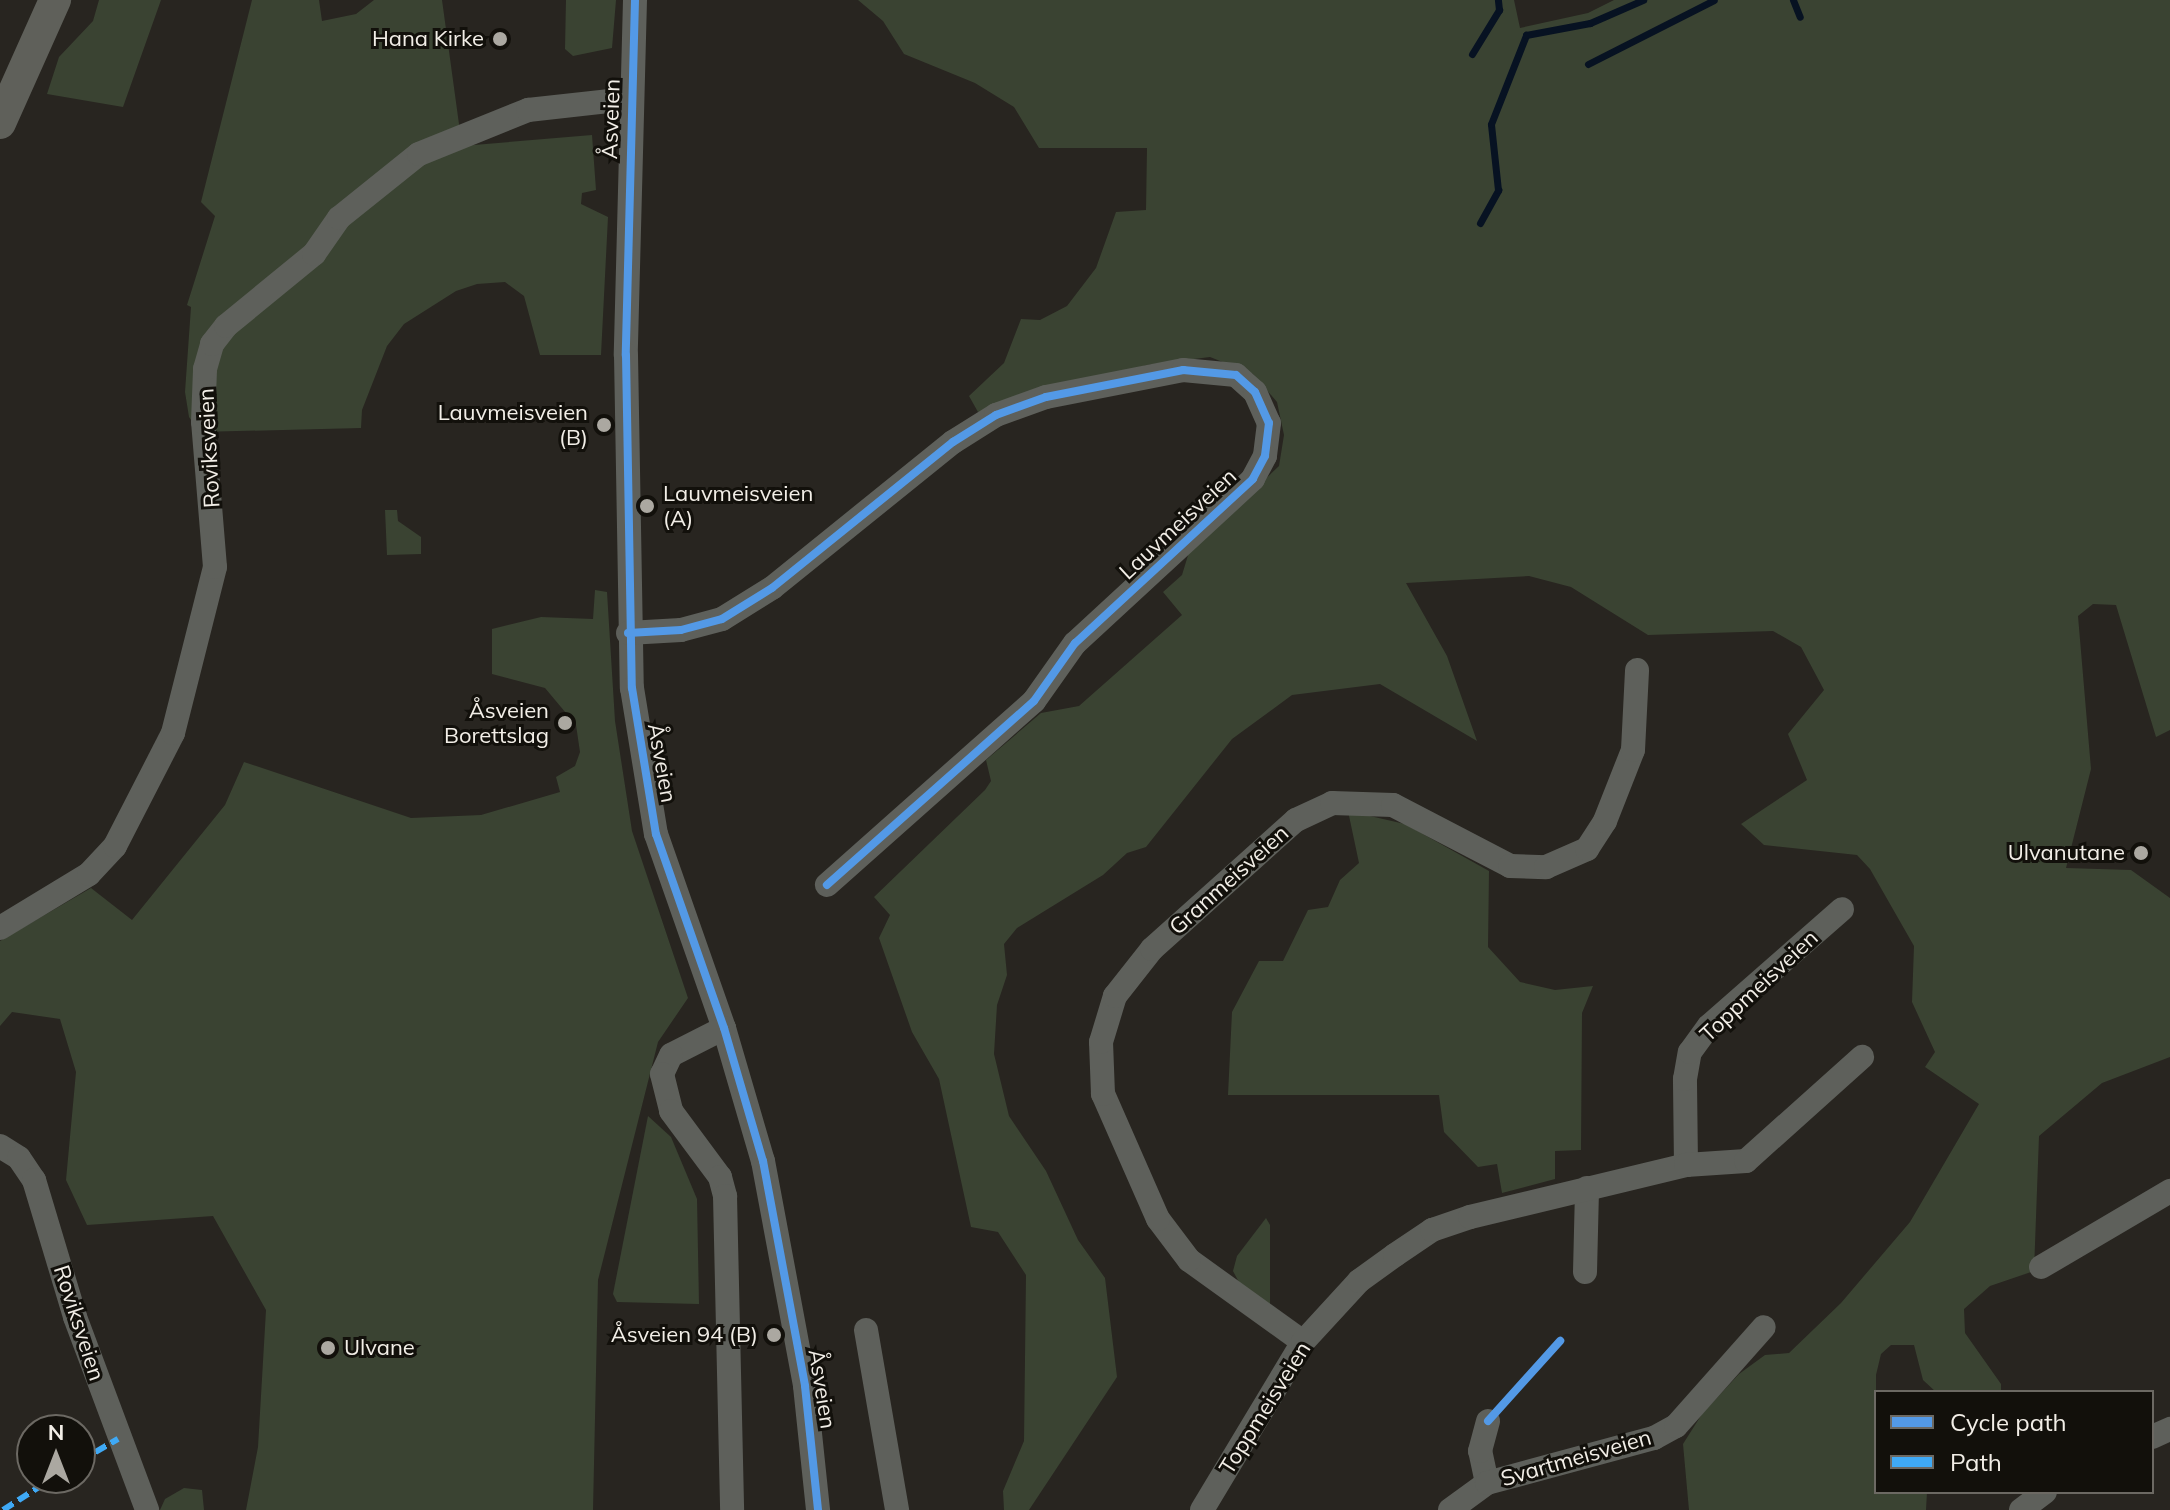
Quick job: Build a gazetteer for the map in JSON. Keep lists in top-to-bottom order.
{
  "streets": {
    "street": [
      "Åsveien",
      "Roviksveien",
      "Lauvmeisveien",
      "Granmeisveien",
      "Toppmeisveien",
      "Svartmeisveien"
    ]
  },
  "crossings": [
    ["Åsveien", "Roviksveien"],
    ["Åsveien", "Lauvmeisveien"],
    ["Granmeisveien", "Toppmeisveien"]
  ],
  "places": [
    "Hana Kirke",
    "Lauvmeisveien (B)",
    "Lauvmeisveien (A)",
    "Åsveien Borettslag",
    "Ulvanutane",
    "Åsveien 94 (B)",
    "Ulvane"
  ],
  "legend": ["Cycle path", "Path"],
  "north": "top"
}
